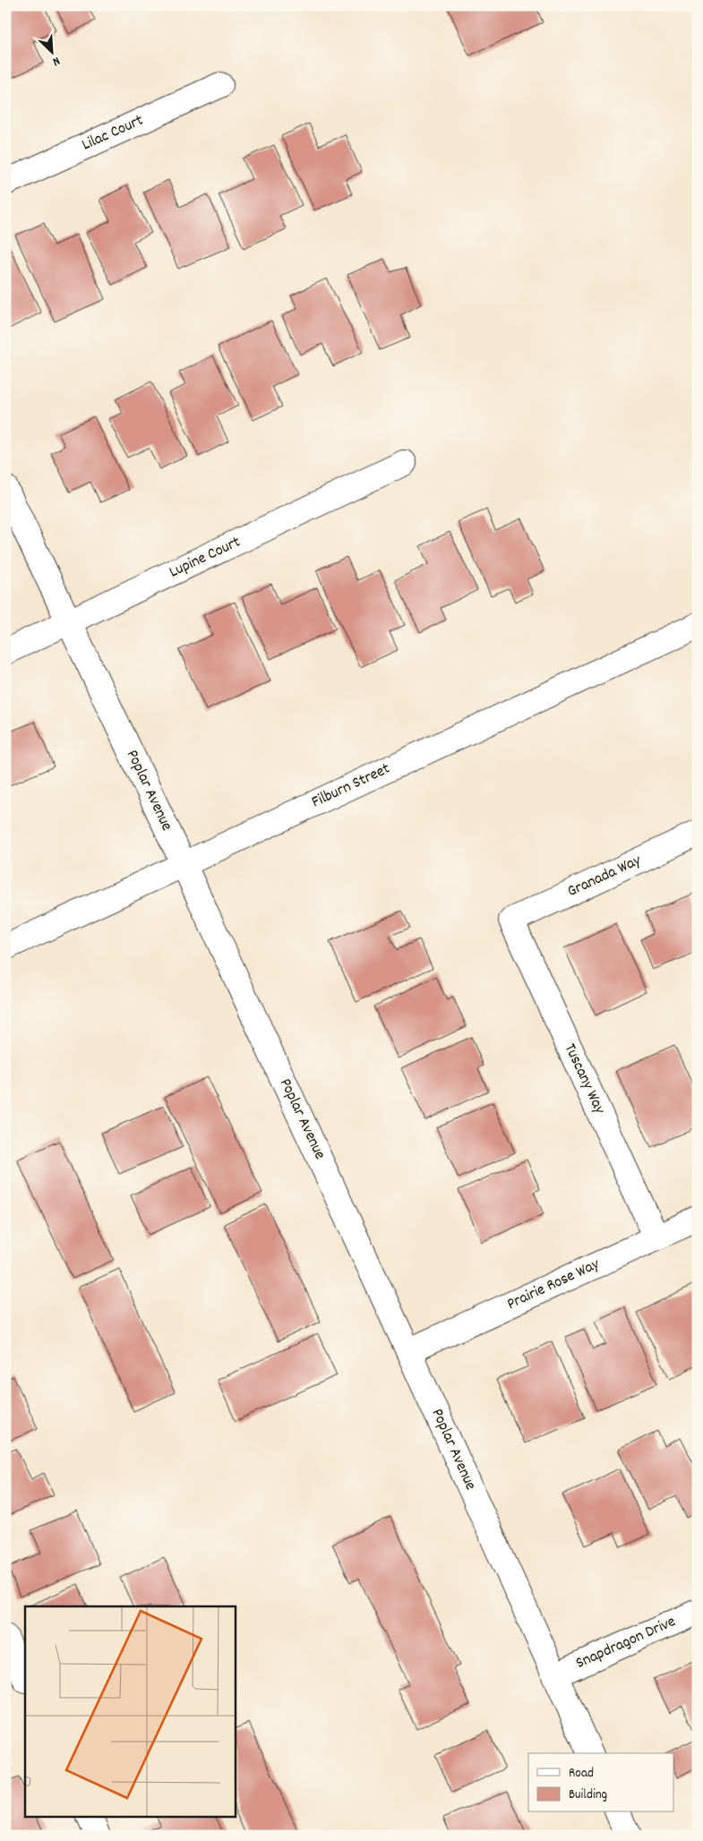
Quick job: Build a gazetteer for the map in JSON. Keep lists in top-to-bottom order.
{
  "streets": {
    "street": [
      "Lilac Court",
      "Lupine Court",
      "Filburn Street",
      "Poplar Avenue",
      "Granada Way",
      "Tuscany Way",
      "Prairie Rose Way",
      "Snapdragon Drive"
    ]
  },
  "crossings": [
    ["Lupine Court", "Poplar Avenue"],
    ["Filburn Street", "Poplar Avenue"],
    ["Poplar Avenue", "Prairie Rose Way"],
    ["Poplar Avenue", "Snapdragon Drive"],
    ["Granada Way", "Tuscany Way"],
    ["Tuscany Way", "Prairie Rose Way"]
  ],
  "legend": ["Road", "Building"],
  "north": "bottom right"
}
